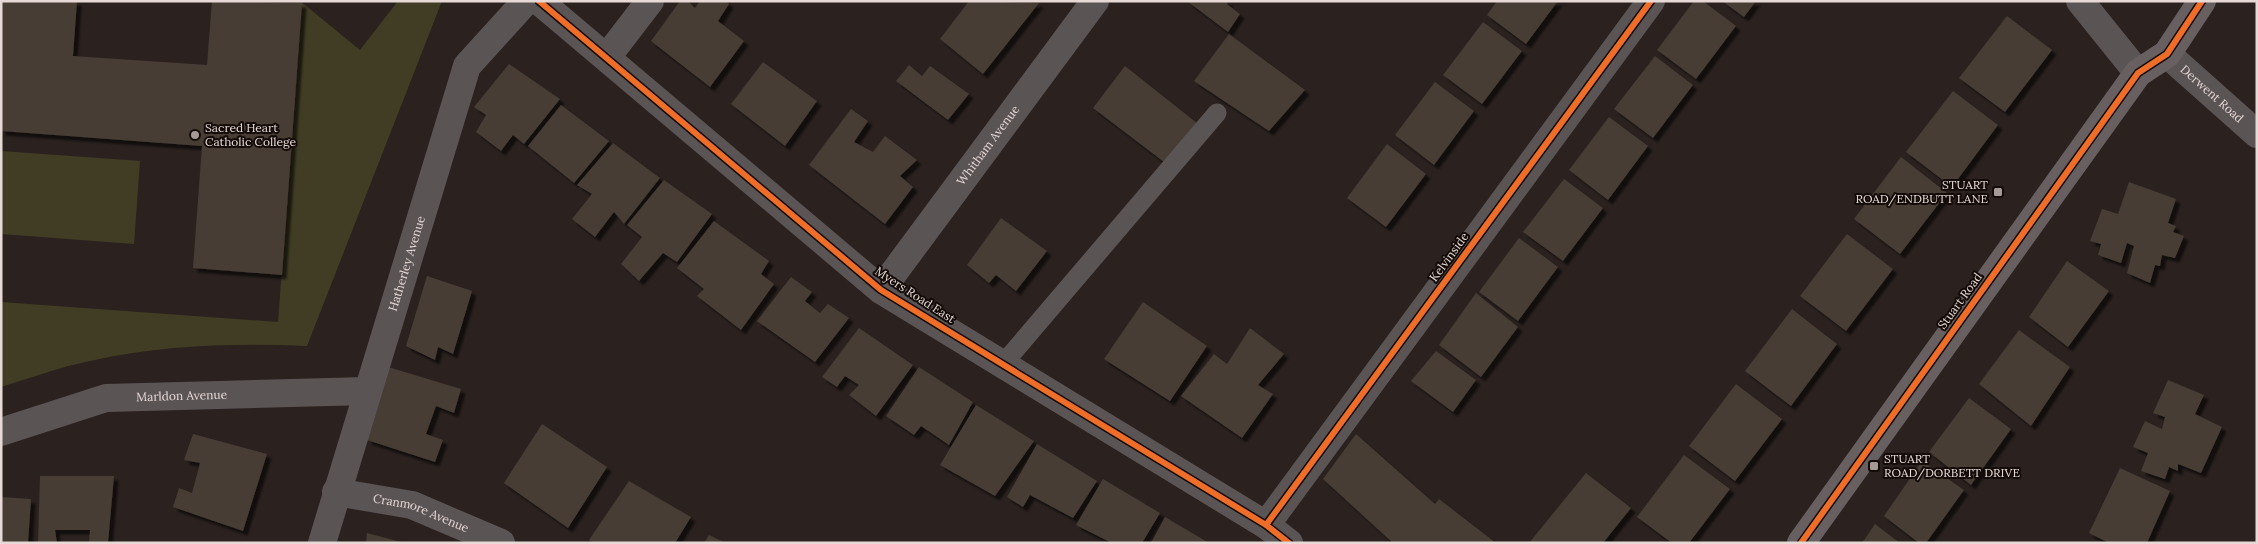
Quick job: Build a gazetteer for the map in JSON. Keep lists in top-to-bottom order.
{
  "streets": {
    "street": [
      "Derwent Road",
      "Whitham Avenue",
      "Kelvinside",
      "Hatherley Avenue",
      "Myers Road East",
      "Stuart Road",
      "Marldon Avenue",
      "Cranmore Avenue"
    ]
  },
  "crossings": [
    ["Whitham Avenue", "Myers Road East"],
    ["Kelvinside", "Myers Road East"],
    ["Hatherley Avenue", "Marldon Avenue"],
    ["Hatherley Avenue", "Cranmore Avenue"]
  ],
  "places": {
    "other": ["Sacred Heart Catholic College"],
    "transit": ["STUART ROAD/ENDBUTT LANE", "STUART ROAD/DORBETT DRIVE"]
  }
}
